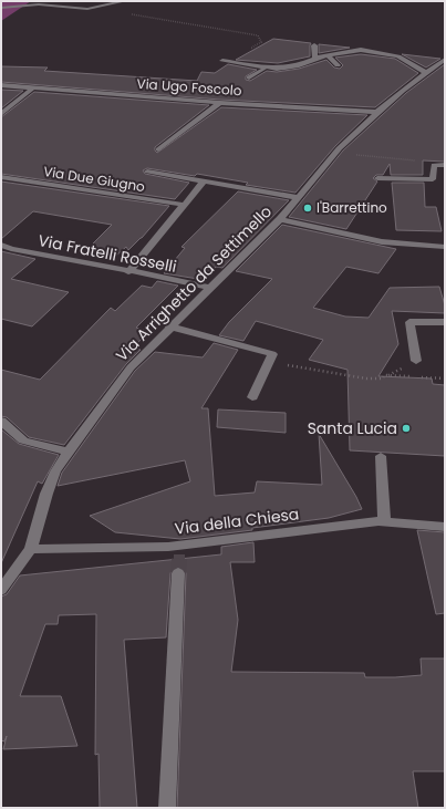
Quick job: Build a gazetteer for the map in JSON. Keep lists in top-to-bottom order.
{
  "streets": {
    "street": [
      "Via Ugo Foscolo",
      "Via Due Giugno",
      "Via Fratelli Rosselli",
      "Via Arrighetto da Settimello",
      "Via della Chiesa"
    ]
  },
  "crossings": [
    ["Via Ugo Foscolo", "Via Arrighetto da Settimello"],
    ["Via Fratelli Rosselli", "Via Arrighetto da Settimello"],
    ["Via Arrighetto da Settimello", "Via della Chiesa"]
  ],
  "places": ["I'Barrettino", "Santa Lucia"]
}
